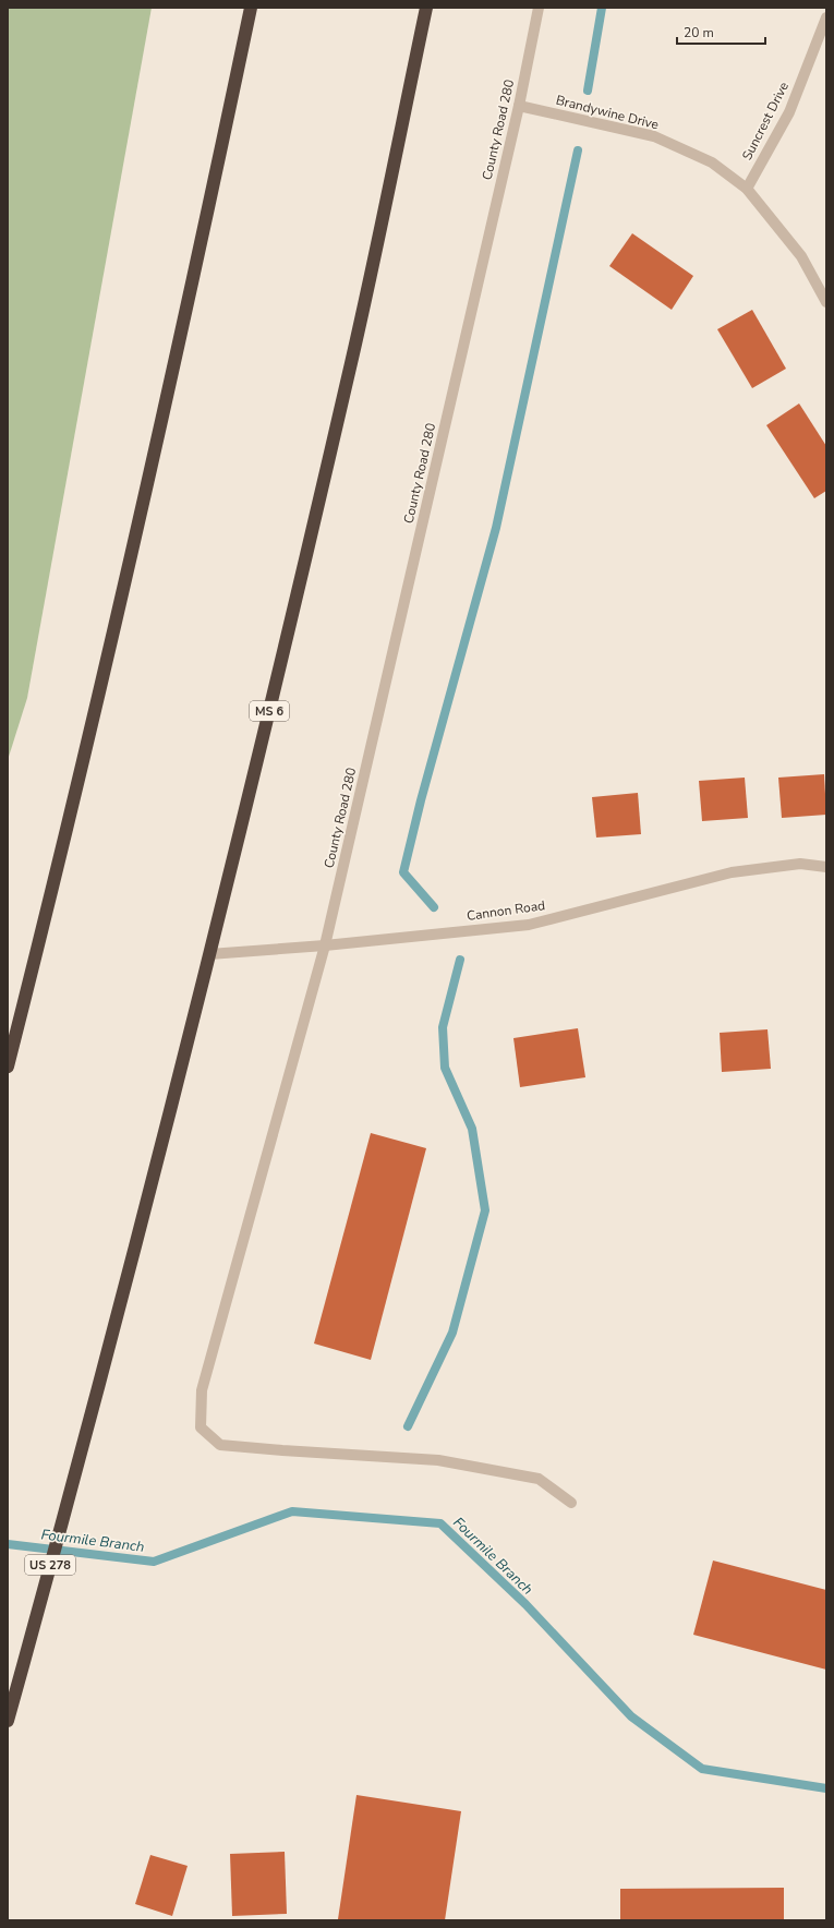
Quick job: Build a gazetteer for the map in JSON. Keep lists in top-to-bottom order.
{
  "streets": {
    "highway": ["MS 6", "US 278"],
    "street": [
      "Brandywine Drive",
      "Suncrest Drive",
      "County Road 280",
      "Cannon Road"
    ]
  },
  "crossings": [
    ["Brandywine Drive", "Suncrest Drive"],
    ["Brandywine Drive", "County Road 280"],
    ["County Road 280", "Cannon Road"],
    ["MS 6", "Cannon Road"],
    ["MS 6", "US 278"]
  ],
  "water": ["Fourmile Branch"],
  "scale_bar": "20 m"
}
